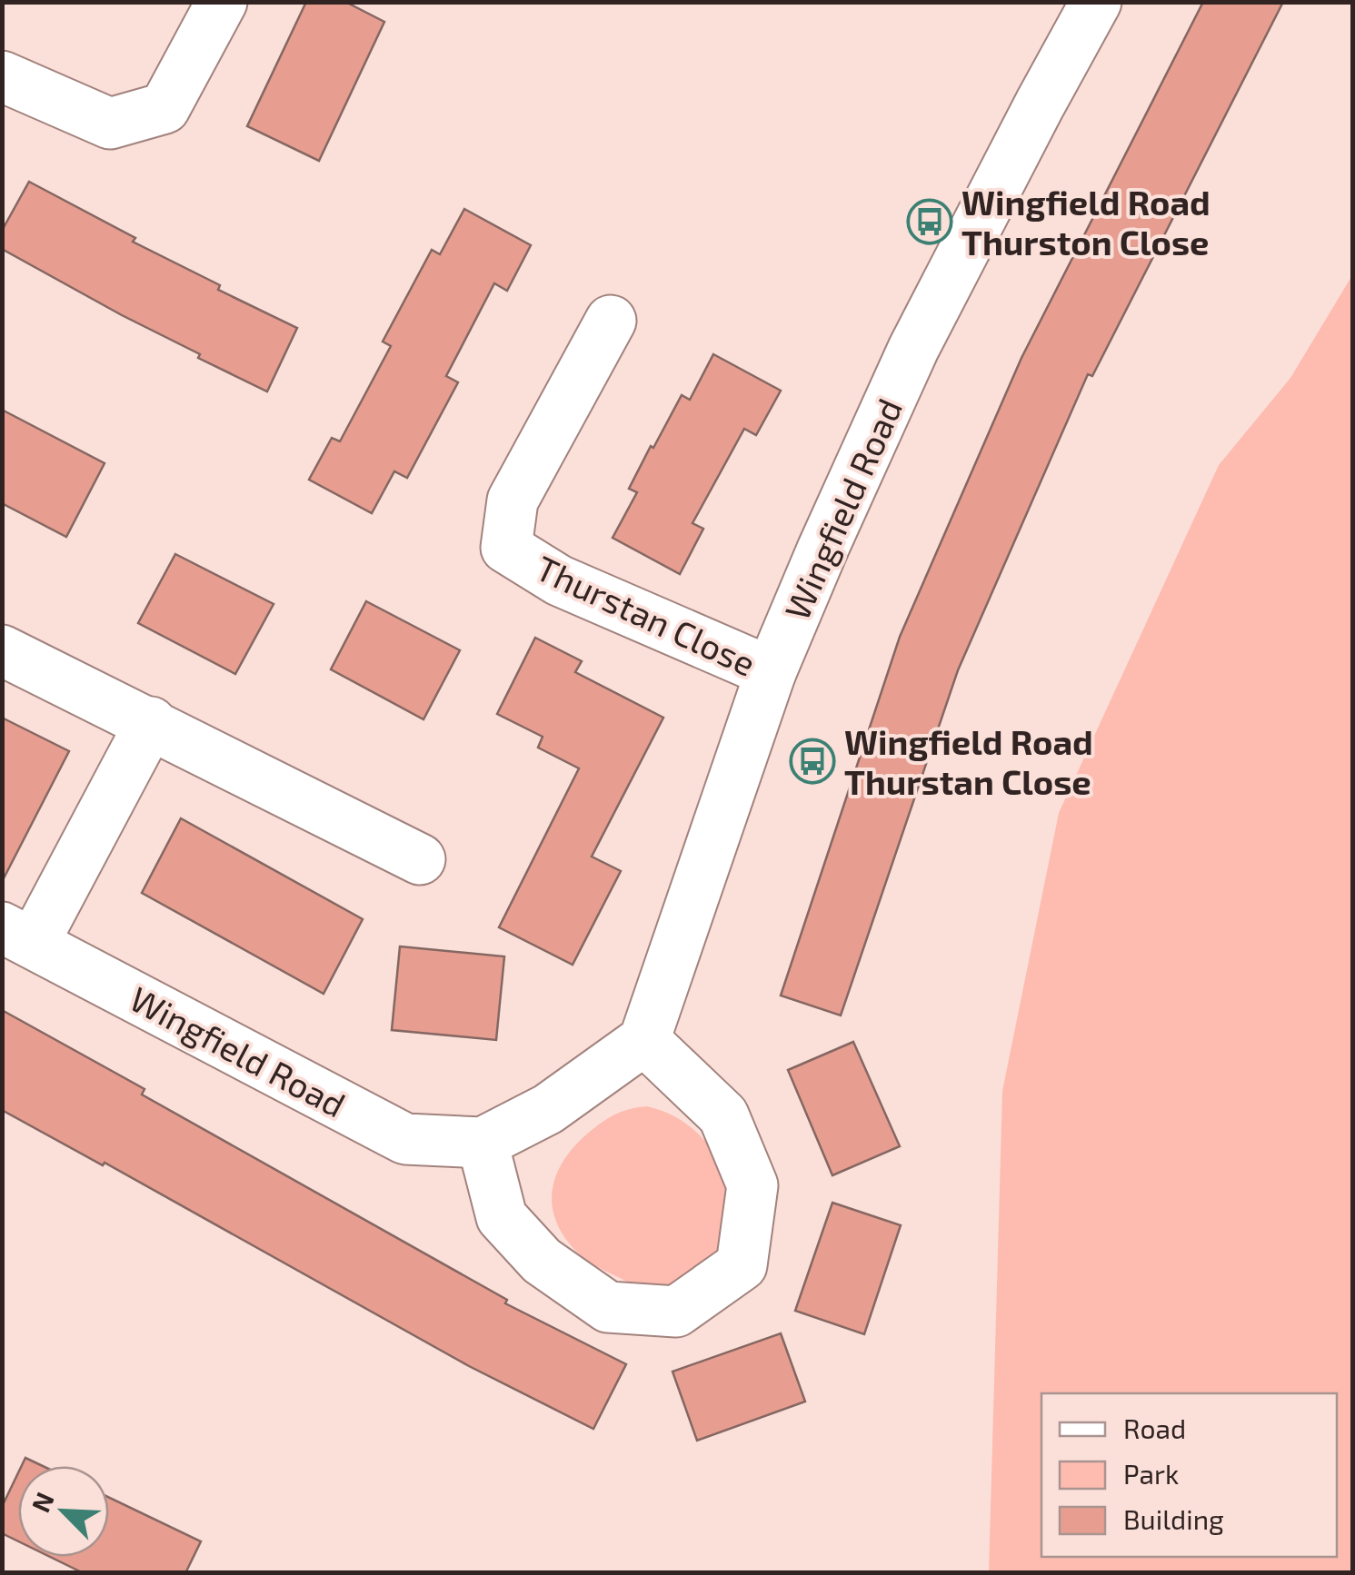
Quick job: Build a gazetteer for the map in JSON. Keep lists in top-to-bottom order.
{
  "streets": {
    "street": ["Wingfield Road", "Thurstan Close"]
  },
  "crossings": [
    ["Wingfield Road", "Thurstan Close"]
  ],
  "places": {
    "bus stop": ["Wingfield Road Thurston Close", "Wingfield Road Thurstan Close"]
  },
  "legend": ["Road", "Park", "Building"],
  "north": "top left"
}
